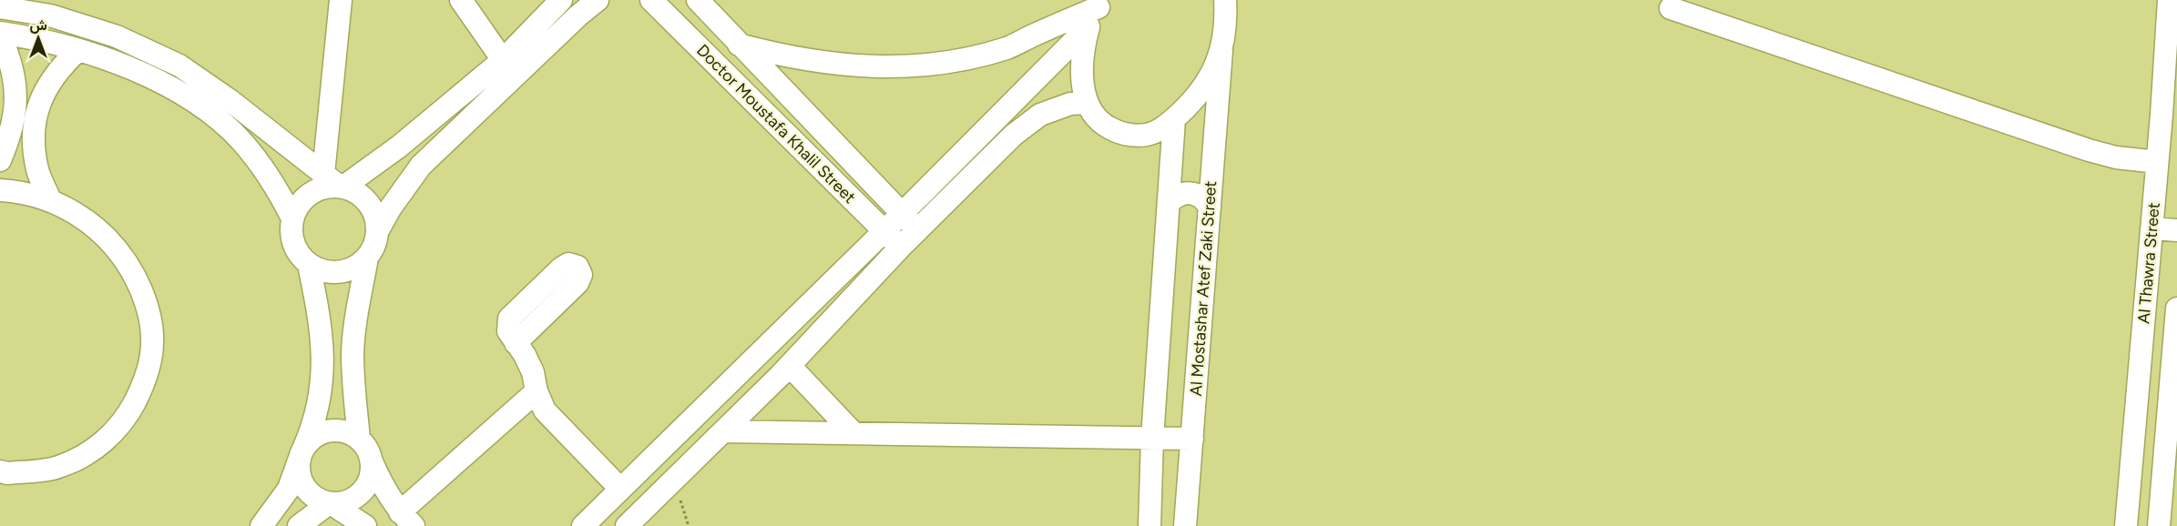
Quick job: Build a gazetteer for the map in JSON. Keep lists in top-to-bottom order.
{
  "streets": {
    "street": ["Doctor Moustafa Khalil Street", "Al Thawra Street", "Al Mostashar Atef Zaki Street"]
  },
  "north": "top"
}
